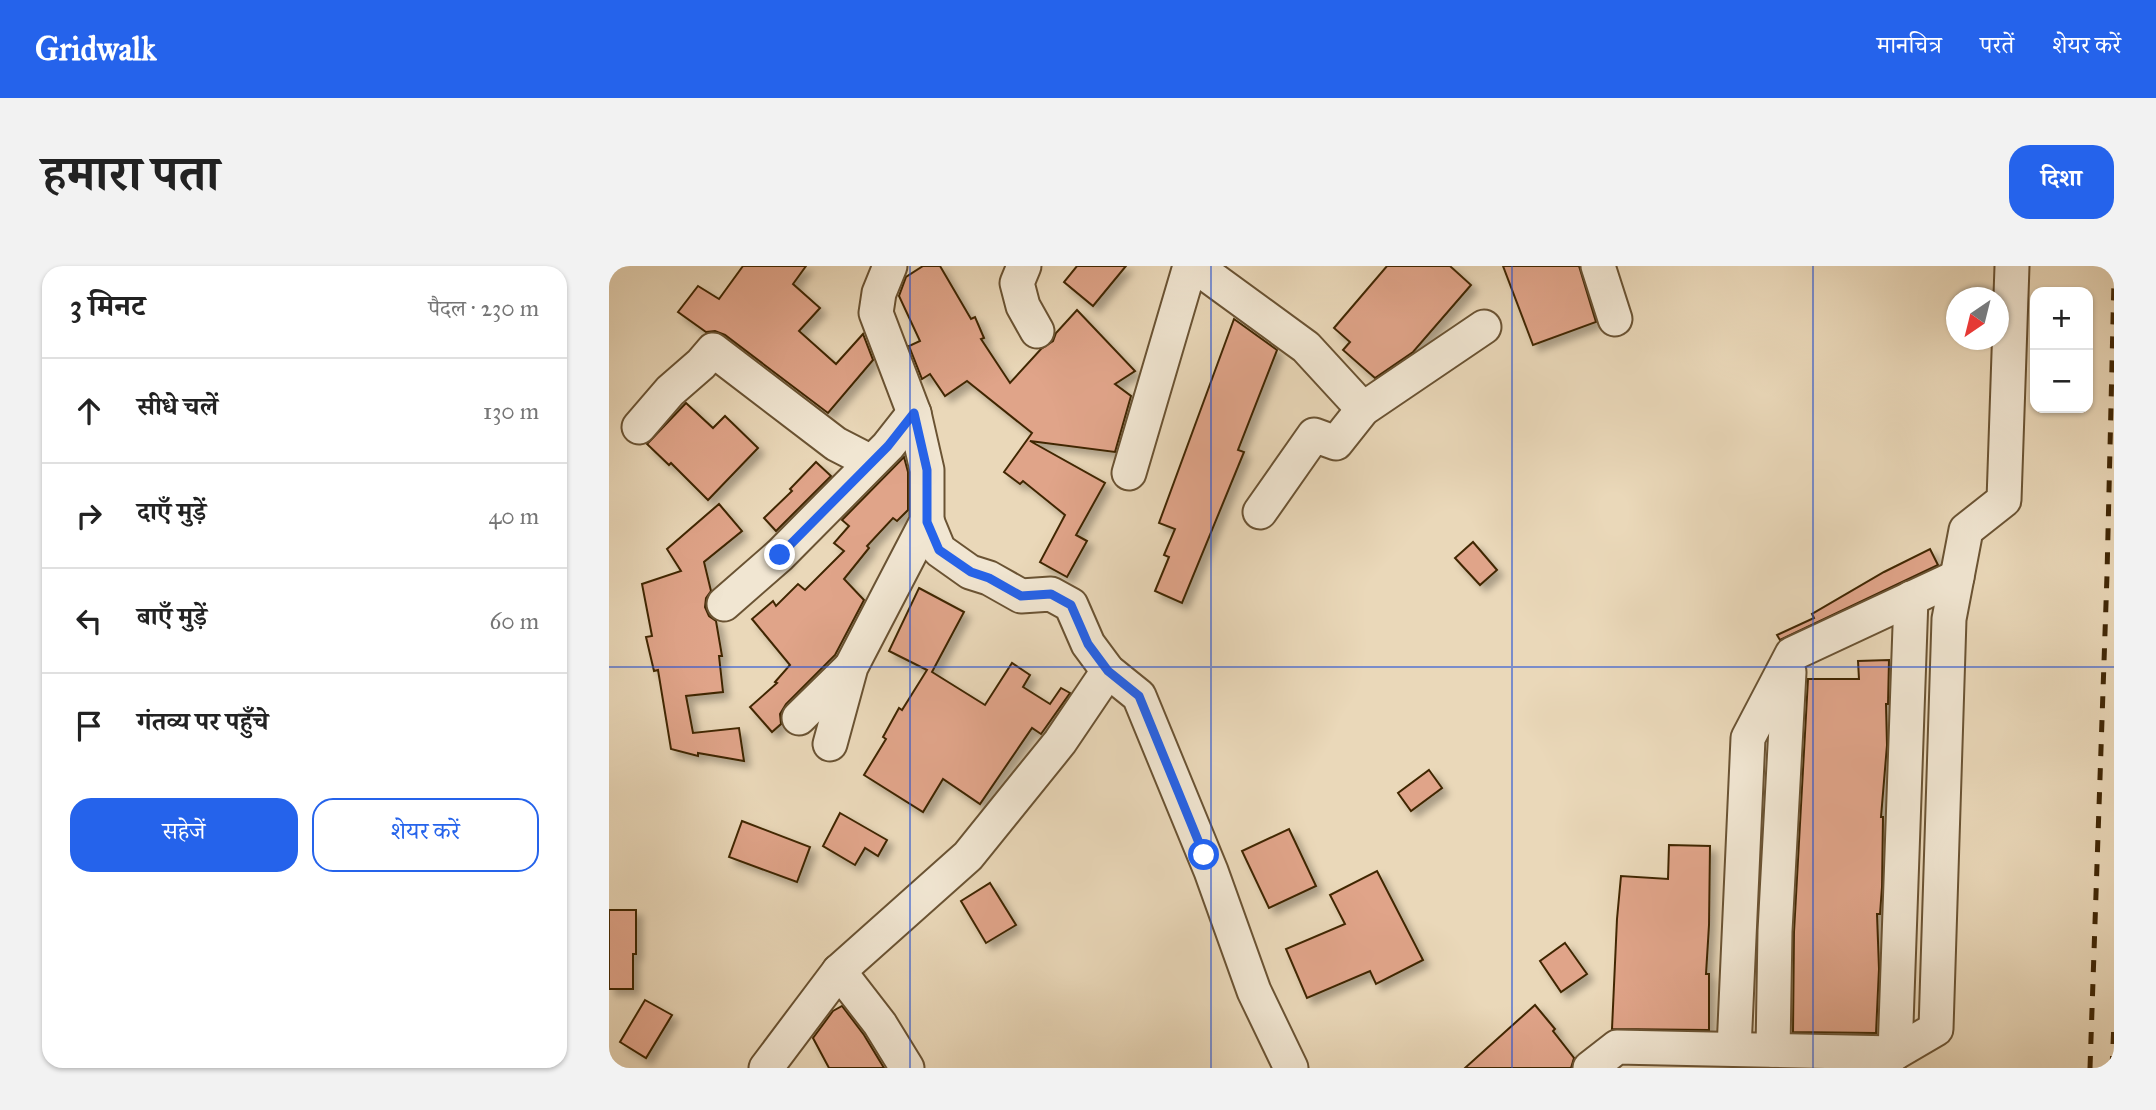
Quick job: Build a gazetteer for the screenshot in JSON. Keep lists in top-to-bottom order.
{
  "north": "bottom left",
  "page": {
    "header": "Gridwalk",
    "nav": ["मानचित्र", "परतें", "शेयर करें"],
    "title": "हमारा पता",
    "buttons": [
      "दिशा",
      ["सहेजें", "शेयर करें"]
    ],
    "heading": ["3 मिनट", "पैदल · 230 m"],
    "map_buttons": ["+", "−"],
    "list": [
      ["सीधे चलें", "130 m"],
      ["दाएँ मुड़ें", "40 m"],
      ["बाएँ मुड़ें", "60 m"],
      "गंतव्य पर पहुँचे"
    ]
  }
}
